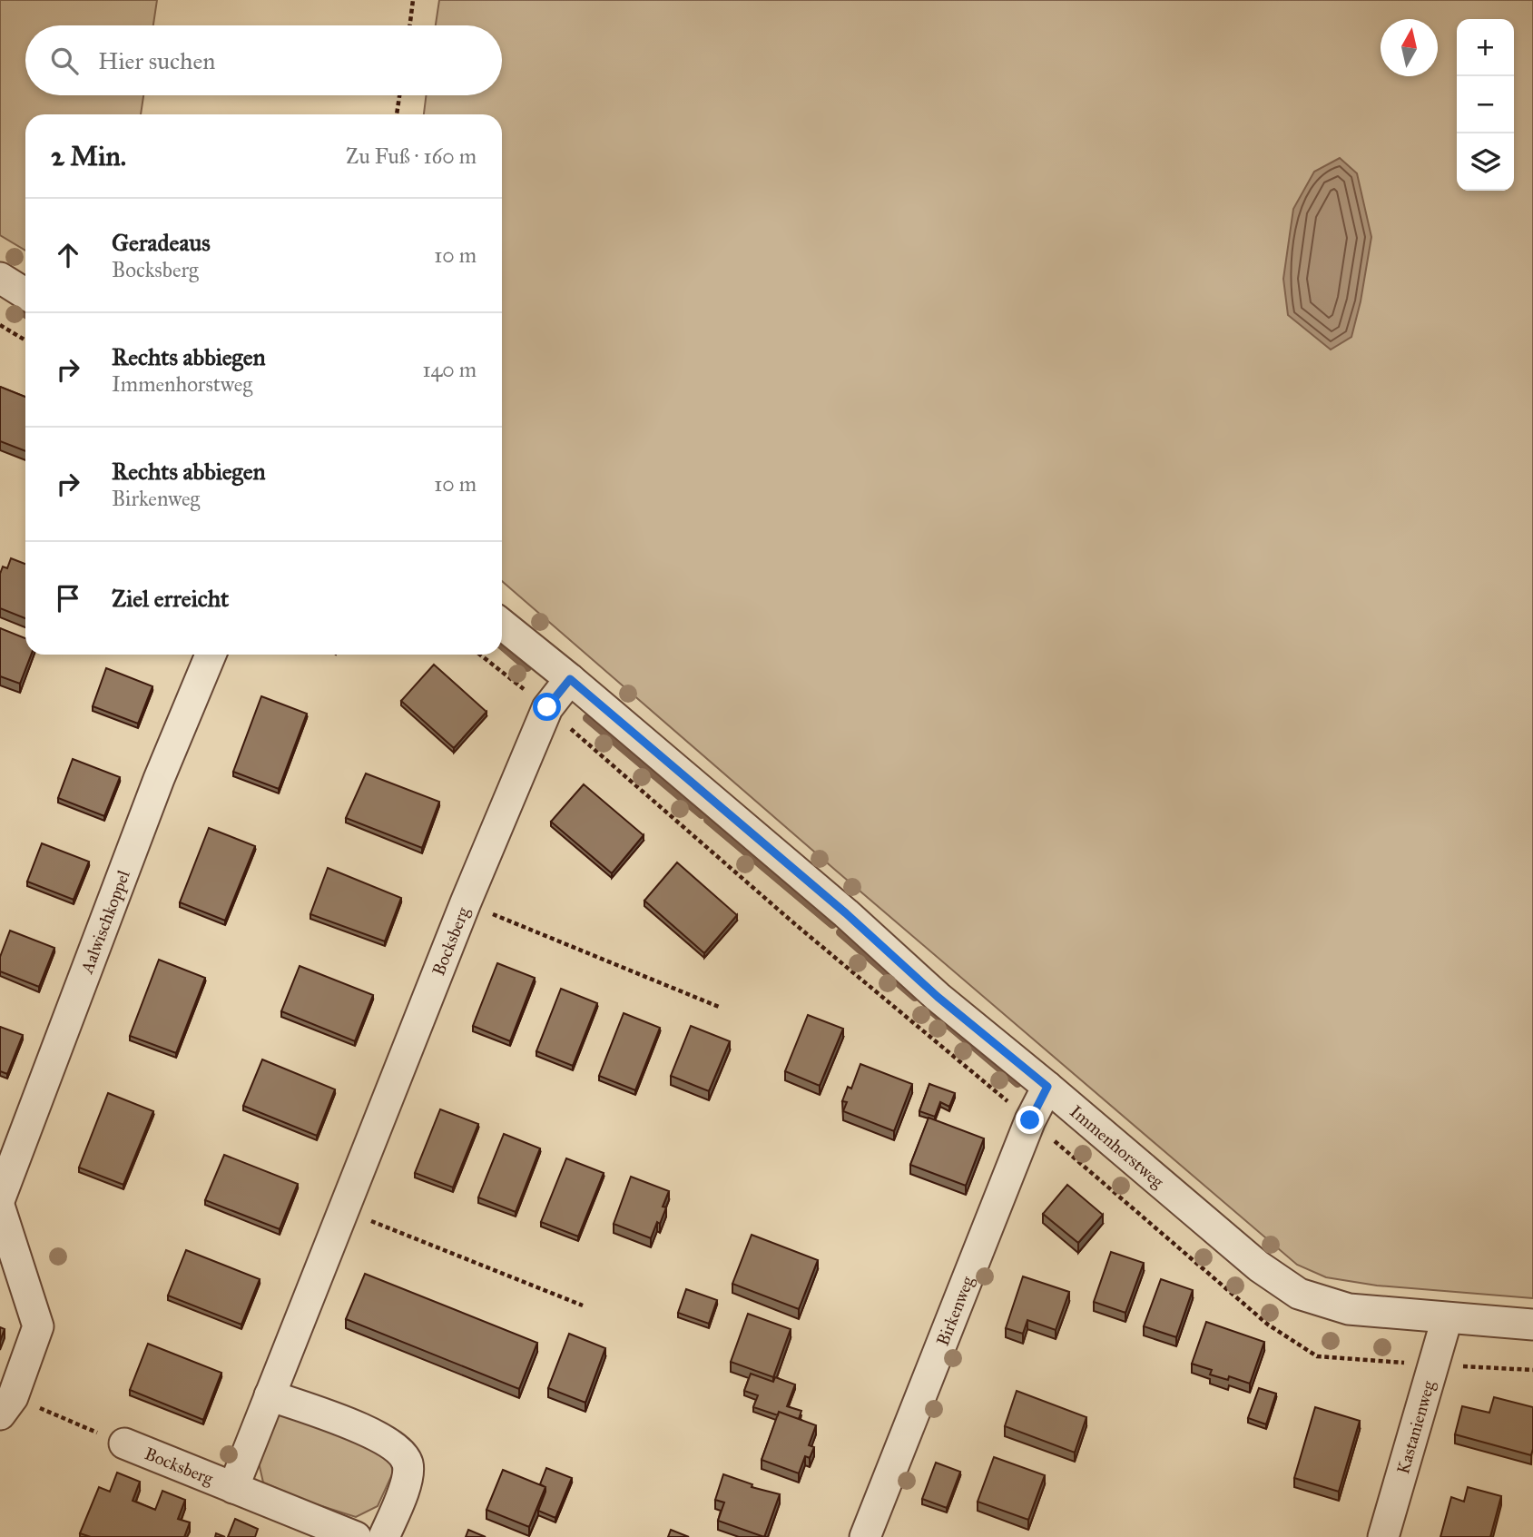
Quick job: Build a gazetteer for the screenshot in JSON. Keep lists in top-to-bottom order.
{
  "streets": {
    "street": [
      "Aalwischkoppel",
      "Bocksberg",
      "Immenhorstweg",
      "Birkenweg",
      "Kastanienweg"
    ]
  },
  "crossings": [
    ["Bocksberg", "Immenhorstweg"],
    ["Immenhorstweg", "Birkenweg"],
    ["Immenhorstweg", "Kastanienweg"]
  ],
  "north": "top",
  "page": {
    "map_buttons": ["+", "−"],
    "search": "Hier suchen",
    "heading": ["2 Min.", "Zu Fuß · 160 m"],
    "list": [
      ["Geradeaus", "Bocksberg", "10 m"],
      ["Rechts abbiegen", "Immenhorstweg", "140 m"],
      ["Rechts abbiegen", "Birkenweg", "10 m"],
      "Ziel erreicht"
    ]
  }
}
